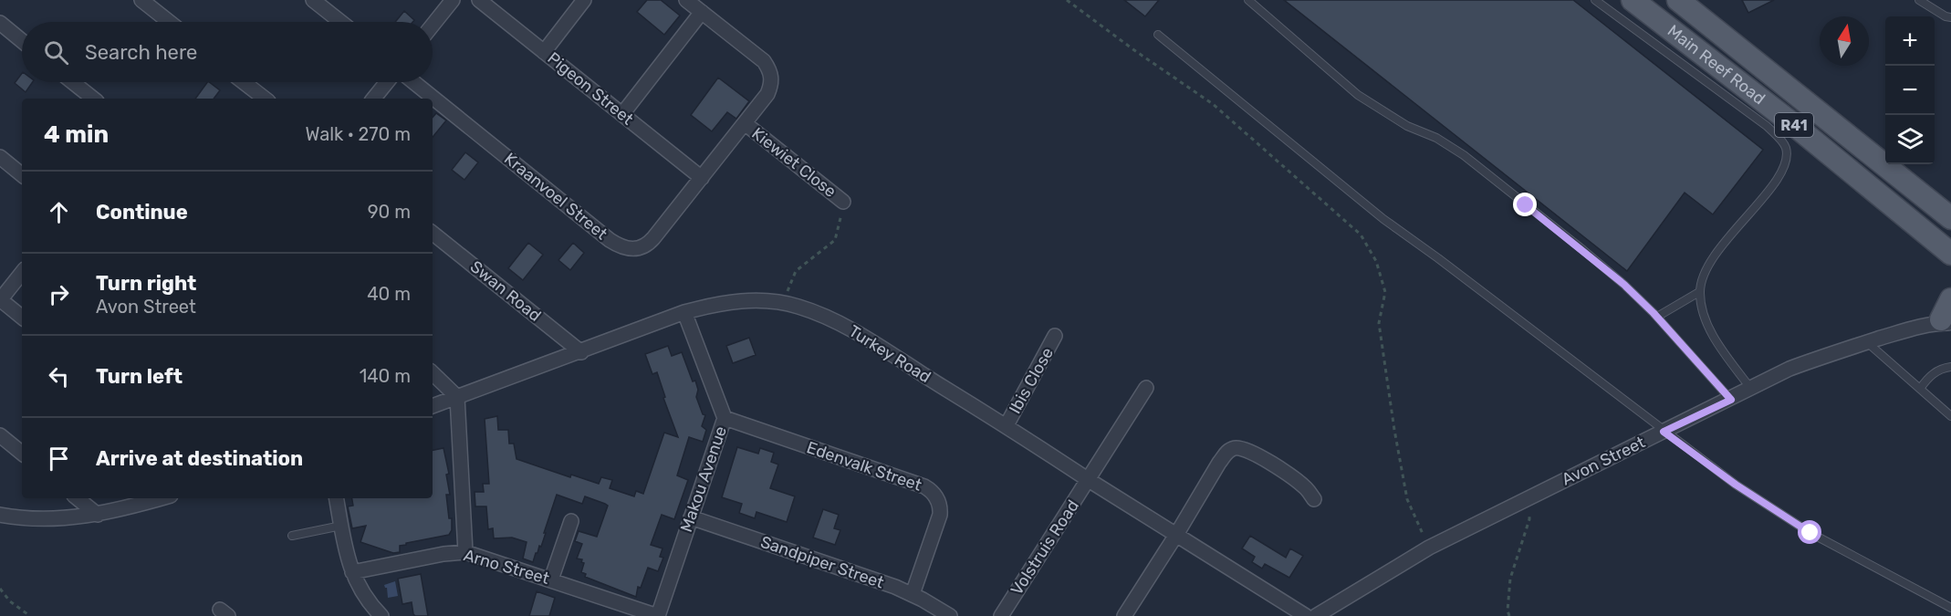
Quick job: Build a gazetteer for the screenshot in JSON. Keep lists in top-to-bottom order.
{
  "streets": {
    "main road": ["Main Reef Road", "R41"],
    "street": [
      "Pigeon Street",
      "Kiewiet Close",
      "Kraanvoel Street",
      "Swan Road",
      "Turkey Road",
      "Ibis Close",
      "Avon Street",
      "Edenvalk Street",
      "Makou Avenue",
      "Volstruis Road",
      "Sandpiper Street",
      "Arno Street"
    ]
  },
  "crossings": [
    ["Pigeon Street", "Kraanvoel Street"],
    ["Swan Road", "Turkey Road"],
    ["Turkey Road", "Ibis Close"],
    ["Turkey Road", "Makou Avenue"],
    ["Turkey Road", "Volstruis Road"],
    ["Edenvalk Street", "Makou Avenue"],
    ["Edenvalk Street", "Sandpiper Street"],
    ["Makou Avenue", "Sandpiper Street"],
    ["Makou Avenue", "Arno Street"]
  ],
  "north": "top",
  "page": {
    "map_buttons": ["+", "−"],
    "search": "Search here",
    "heading": ["4 min", "Walk · 270 m"],
    "list": [
      ["Continue", "90 m"],
      ["Turn right", "Avon Street", "40 m"],
      ["Turn left", "140 m"],
      "Arrive at destination"
    ]
  }
}
